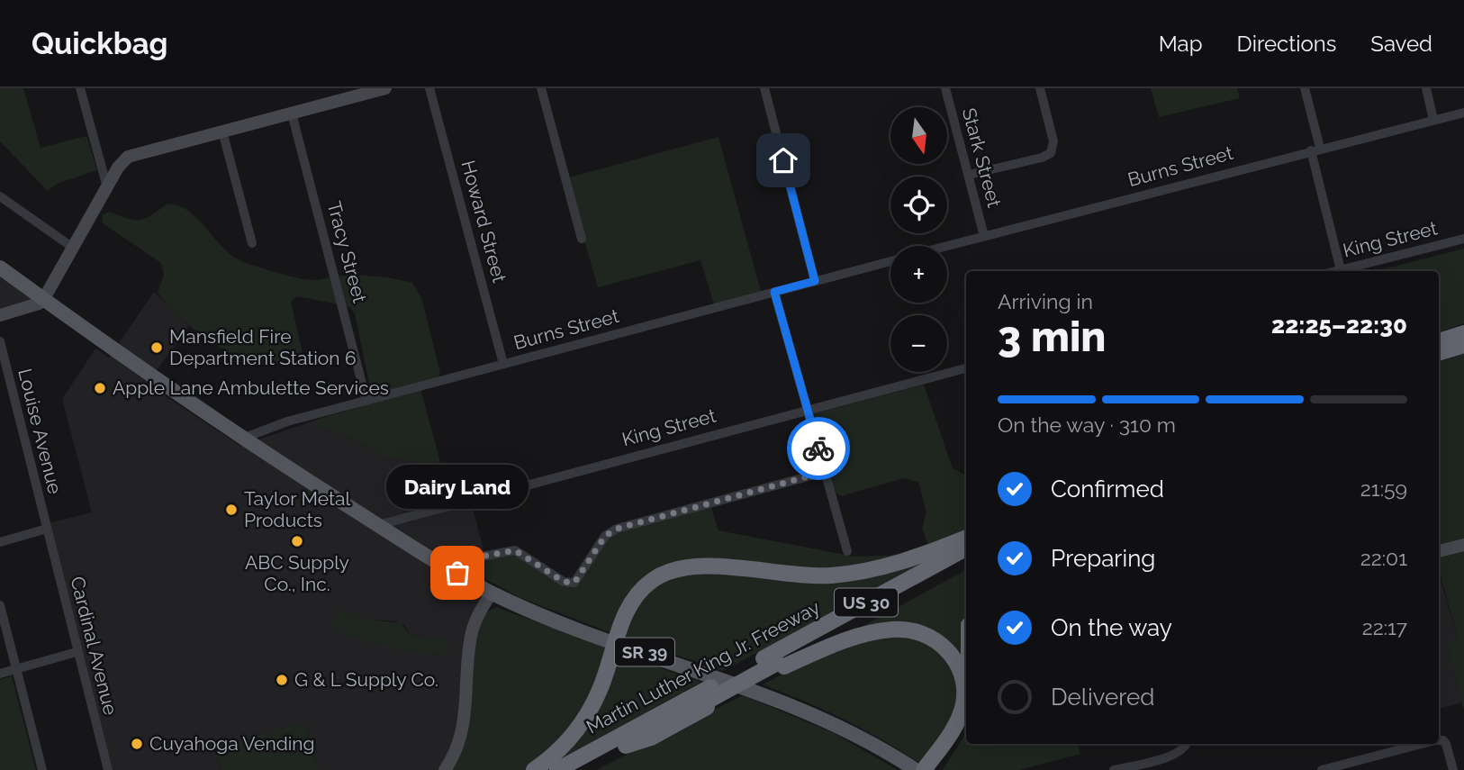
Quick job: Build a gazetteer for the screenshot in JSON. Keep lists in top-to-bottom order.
{
  "streets": {
    "highway": ["US 30", "Martin Luther King Jr. Freeway"],
    "main road": ["SR 39"],
    "street": [
      "Stark Street",
      "Burns Street",
      "Howard Street",
      "King Street",
      "Tracy Street",
      "Louise Avenue",
      "Cardinal Avenue"
    ]
  },
  "crossings": [
    ["Stark Street", "Burns Street"],
    ["Burns Street", "Howard Street"],
    ["Burns Street", "Tracy Street"],
    ["Burns Street", "SR 39"],
    ["King Street", "SR 39"],
    ["Louise Avenue", "Cardinal Avenue"]
  ],
  "places": [
    "Mansfield Fire Department Station 6",
    "Apple Lane Ambulette Services",
    "Taylor Metal Products",
    "ABC Supply Co., Inc.",
    "Dairy Land",
    "G & L Supply Co.",
    "Cuyahoga Vending"
  ],
  "north": "bottom",
  "page": {
    "header": "Quickbag",
    "nav": ["Map", "Directions", "Saved"],
    "map_buttons": ["+", "−"],
    "heading": ["3 min", "Arriving in", "22:25–22:30"],
    "bar": "On the way · 310 m",
    "list": [
      ["Confirmed", "21:59"],
      ["Preparing", "22:01"],
      ["On the way", "22:17"],
      "Delivered"
    ],
    "bubble": "Dairy Land"
  }
}
